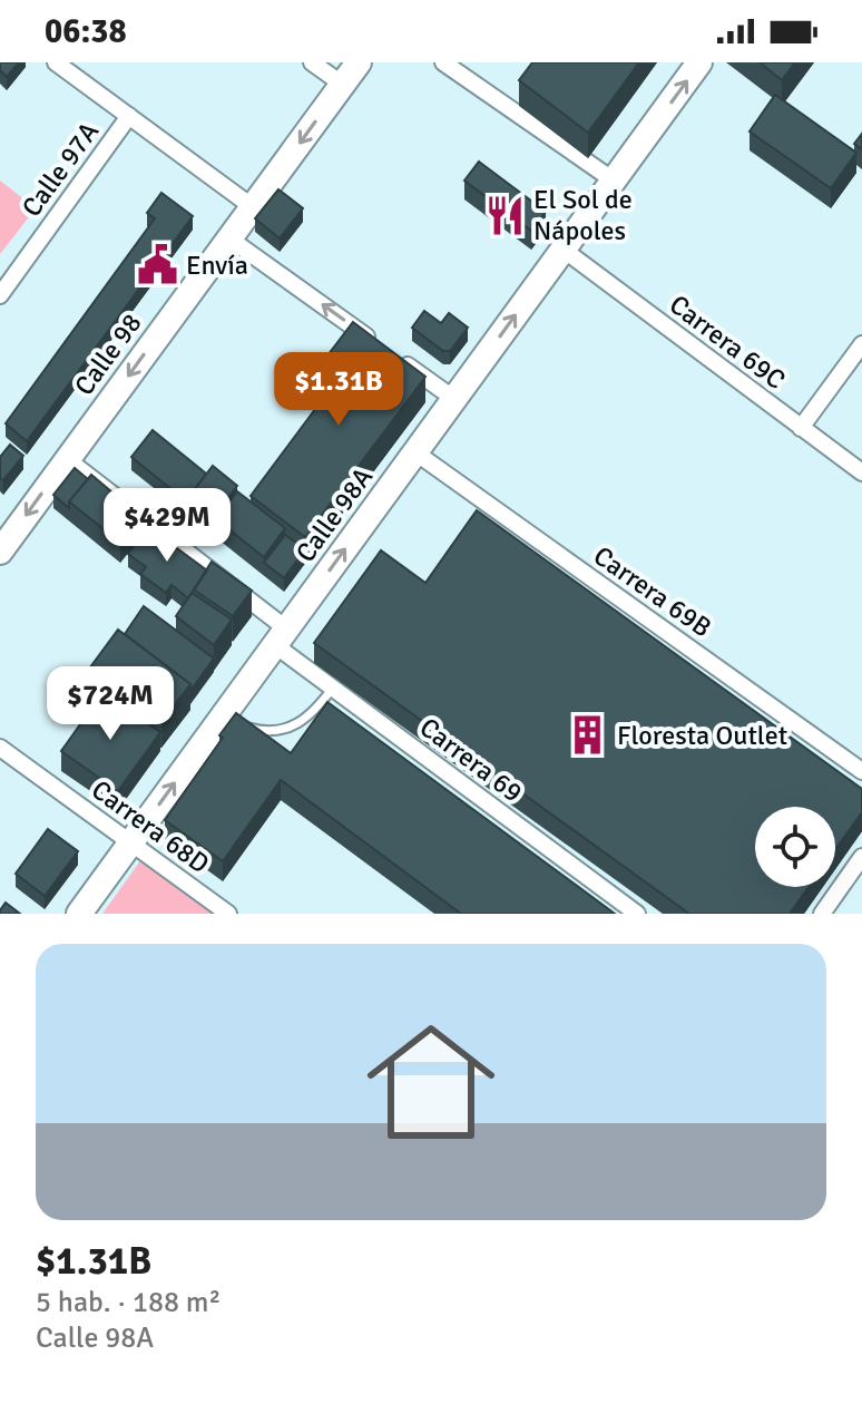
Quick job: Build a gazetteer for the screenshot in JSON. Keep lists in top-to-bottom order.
{
  "streets": {
    "street": [
      "Calle 97A",
      "Carrera 69C",
      "Calle 98",
      "Calle 98A",
      "Carrera 69B",
      "Carrera 69",
      "Carrera 68D"
    ]
  },
  "crossings": [
    ["Carrera 69C", "Calle 98A"],
    ["Calle 98", "Carrera 69"],
    ["Calle 98A", "Carrera 69B"],
    ["Calle 98A", "Carrera 69"],
    ["Calle 98A", "Carrera 68D"]
  ],
  "one_way": ["Calle 98", "Calle 98A"],
  "places": {
    "restaurant": ["El Sol de Nápoles"],
    "public building": ["Envía"],
    "building": ["Floresta Outlet"]
  },
  "page": {
    "status": "06:38",
    "price": ["$1.31B", "$429M", "$724M"],
    "list": [
      {
        "name": "$1.31B",
        "note": "5 hab. · 188 m² · Calle 98A"
      }
    ]
  }
}
